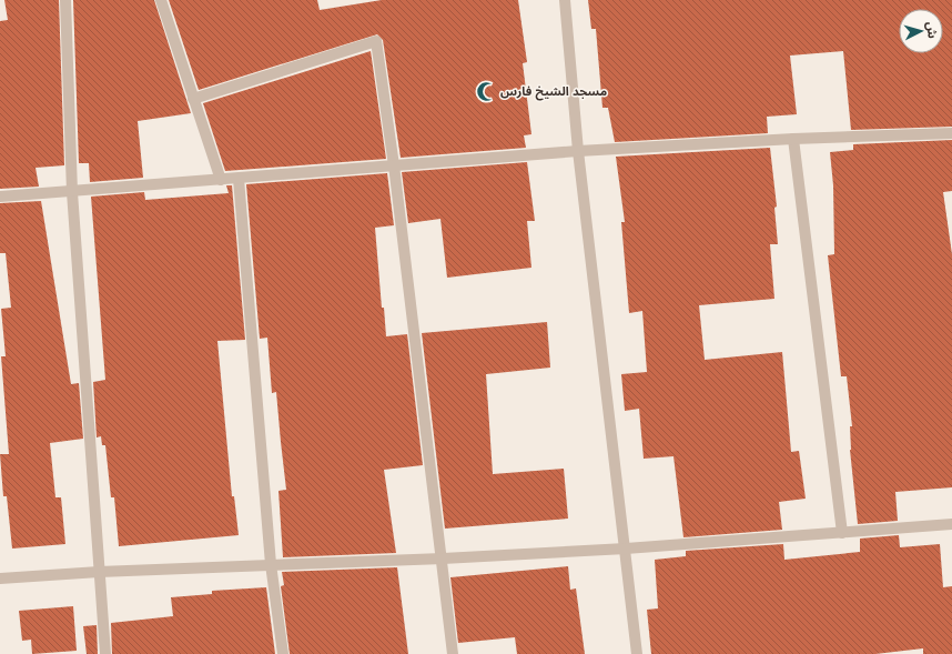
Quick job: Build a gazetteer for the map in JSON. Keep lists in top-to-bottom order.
{
  "places": {
    "mosque": ["مسجد الشيخ فارس"]
  },
  "north": "right"
}
